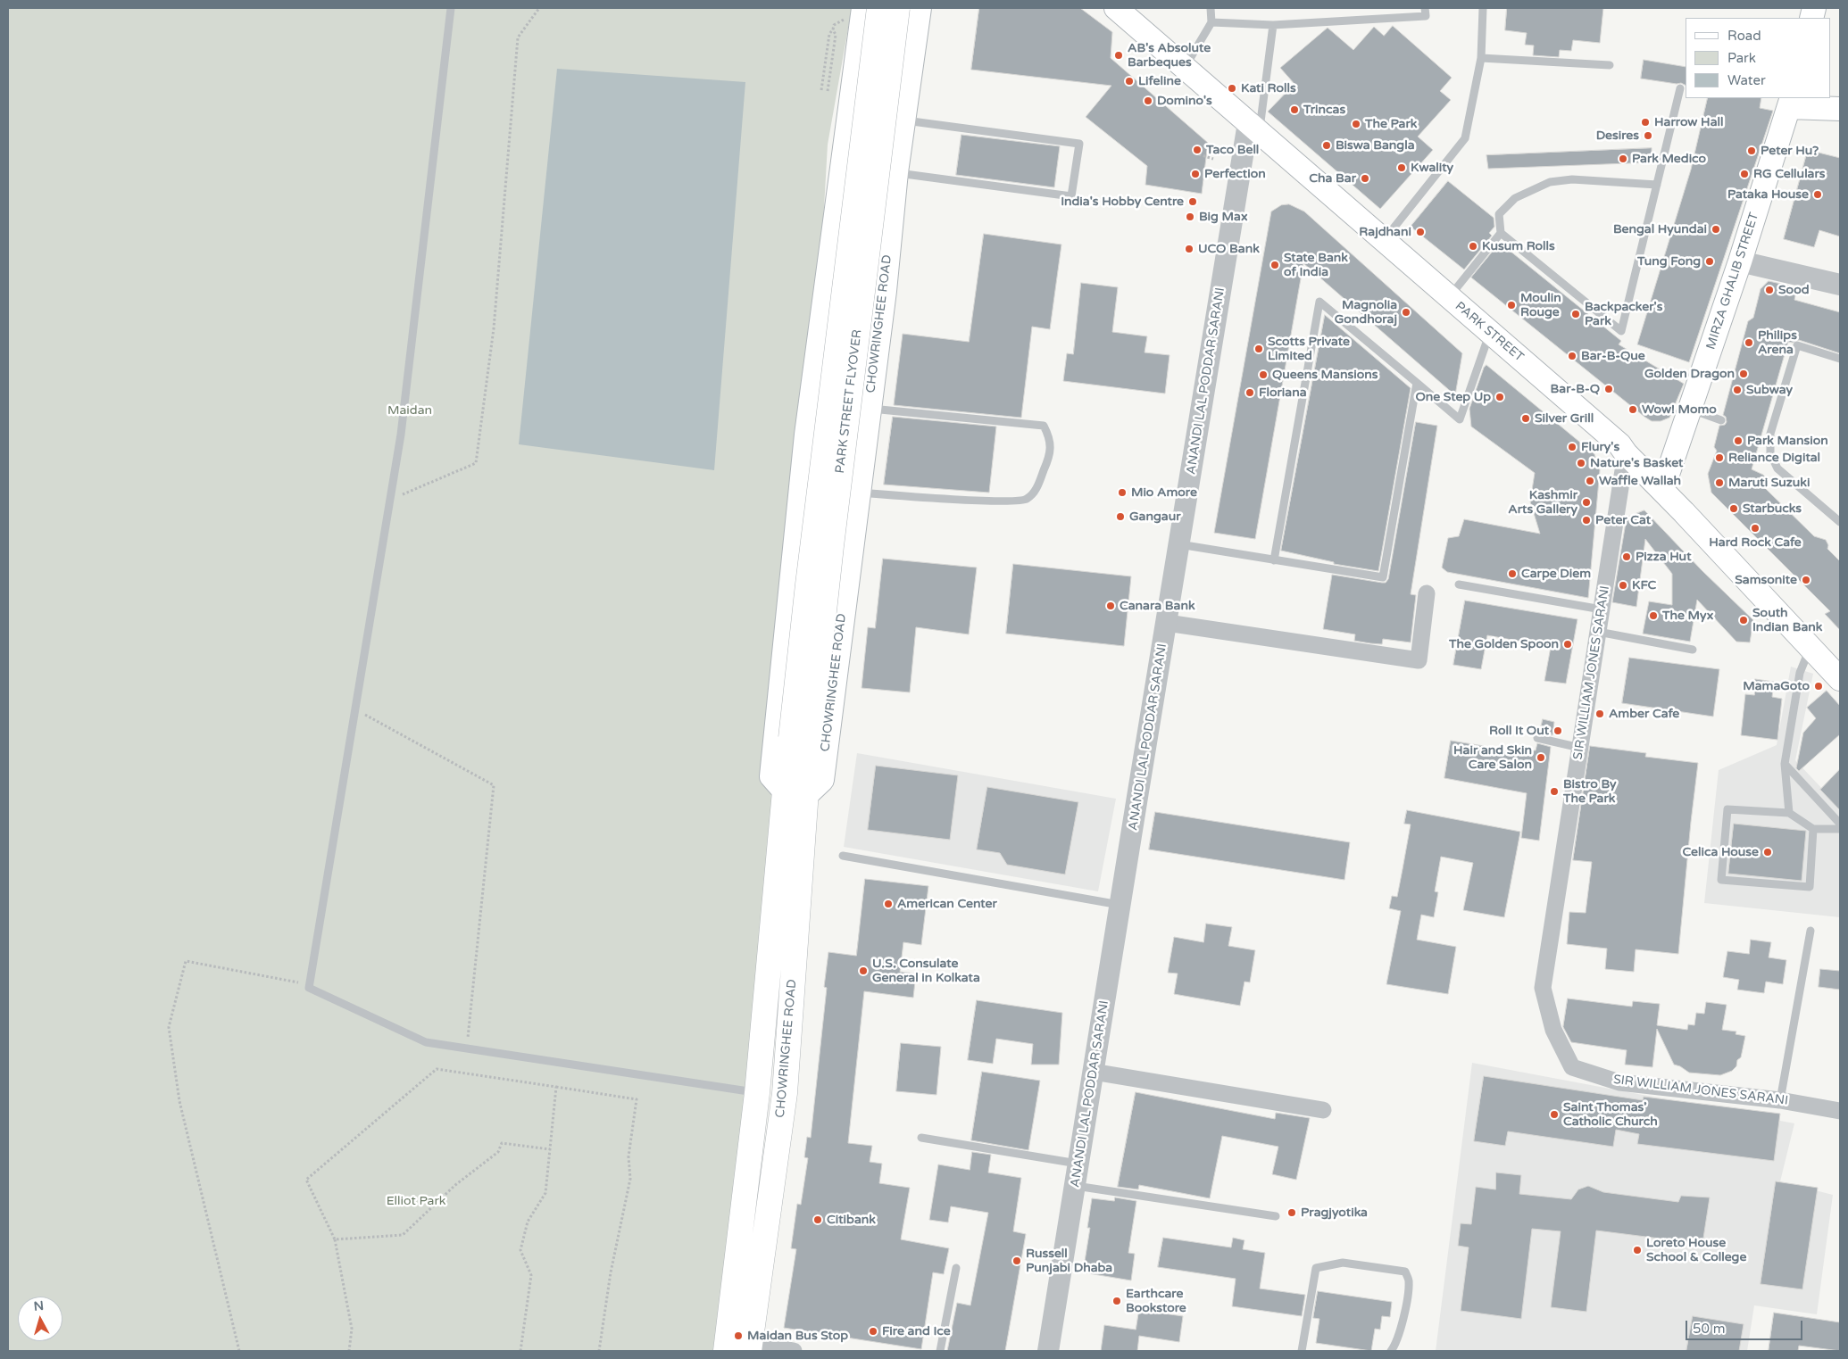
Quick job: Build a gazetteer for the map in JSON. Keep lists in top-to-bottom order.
{
  "streets": {
    "main road": [
      "MIRZA GHALIB STREET",
      "CHOWRINGHEE ROAD",
      "PARK STREET",
      "PARK STREET FLYOVER"
    ],
    "street": ["ANANDI LAL PODDAR SARANI", "SIR WILLIAM JONES SARANI"]
  },
  "crossings": [
    ["MIRZA GHALIB STREET", "PARK STREET"],
    ["CHOWRINGHEE ROAD", "PARK STREET FLYOVER"],
    ["PARK STREET", "ANANDI LAL PODDAR SARANI"],
    ["PARK STREET", "SIR WILLIAM JONES SARANI"]
  ],
  "parks": ["Maidan", "Elliot Park"],
  "places": [
    "AB's Absolute Barbeques",
    "Lifeline",
    "Kati Rolls",
    "Domino's",
    "Trincas",
    "Harrow Hall",
    "The Park",
    "Desires",
    "Biswa Bangla",
    "Taco Bell",
    "Peter Hu?",
    "Park Medico",
    "Kwality",
    "Perfection",
    "RG Cellulars",
    "Cha Bar",
    "Pataka House",
    "India's Hobby Centre",
    "Big Max",
    "Bengal Hyundai",
    "Rajdhani",
    "Kusum Rolls",
    "UCO Bank",
    "Tung Fong",
    "State Bank of India",
    "Sood",
    "Moulin Rouge",
    "Magnolia Gondhoraj",
    "Backpacker's Park",
    "Philips Arena",
    "Scotts Private Limited",
    "Bar-B-Que",
    "Golden Dragon",
    "Queens Mansions",
    "Bar-B-Q",
    "Subway",
    "Floriana",
    "One Step Up",
    "Wow! Momo",
    "Silver Grill",
    "Park Mansion",
    "Flury's",
    "Reliance Digital",
    "Nature's Basket",
    "Waffle Wallah",
    "Maruti Suzuki",
    "Mio Amore",
    "Kashmir Arts Gallery",
    "Starbucks",
    "Gangaur",
    "Peter Cat",
    "Hard Rock Cafe",
    "Pizza Hut",
    "Carpe Diem",
    "Samsonite",
    "KFC",
    "Canara Bank",
    "The Myx",
    "South Indian Bank",
    "The Golden Spoon",
    "MamaGoto",
    "Amber Cafe",
    "Roll It Out",
    "Hair and Skin Care Salon",
    "Bistro By The Park",
    "Celica House",
    "American Center",
    "U.S. Consulate General in Kolkata",
    "Saint Thomas' Catholic Church",
    "Pragjyotika",
    "Citibank",
    "Loreto House School & College",
    "Russell Punjabi Dhaba",
    "Earthcare Bookstore",
    "Fire and Ice",
    "Maidan Bus Stop"
  ],
  "legend": ["Road", "Park", "Water"],
  "scale_bar": "50 m",
  "north": "top"
}
